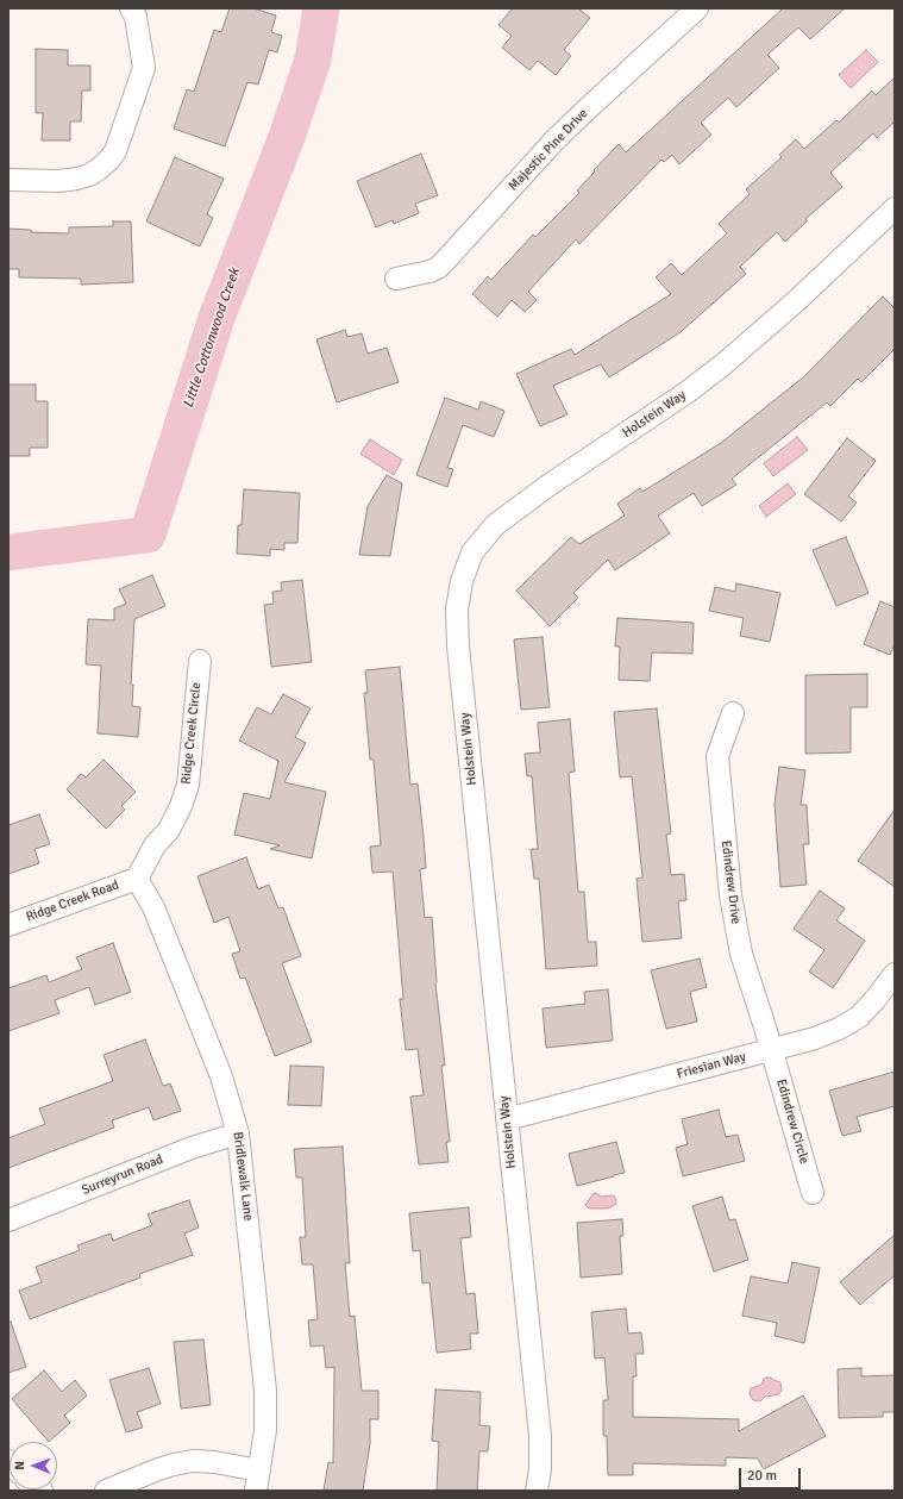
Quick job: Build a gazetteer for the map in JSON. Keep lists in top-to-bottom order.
{
  "streets": {
    "street": [
      "Majestic Pine Drive",
      "Holstein Way",
      "Ridge Creek Circle",
      "Edindrew Drive",
      "Ridge Creek Road",
      "Friesian Way",
      "Edindrew Circle",
      "Surreyrun Road",
      "Bridlewalk Lane"
    ]
  },
  "crossings": [
    ["Holstein Way", "Friesian Way"],
    ["Ridge Creek Circle", "Ridge Creek Road"],
    ["Ridge Creek Circle", "Bridlewalk Lane"],
    ["Edindrew Drive", "Friesian Way"],
    ["Edindrew Drive", "Edindrew Circle"],
    ["Ridge Creek Road", "Bridlewalk Lane"],
    ["Friesian Way", "Edindrew Circle"],
    ["Surreyrun Road", "Bridlewalk Lane"]
  ],
  "water": ["Little Cottonwood Creek"],
  "scale_bar": "20 m",
  "north": "left"
}
